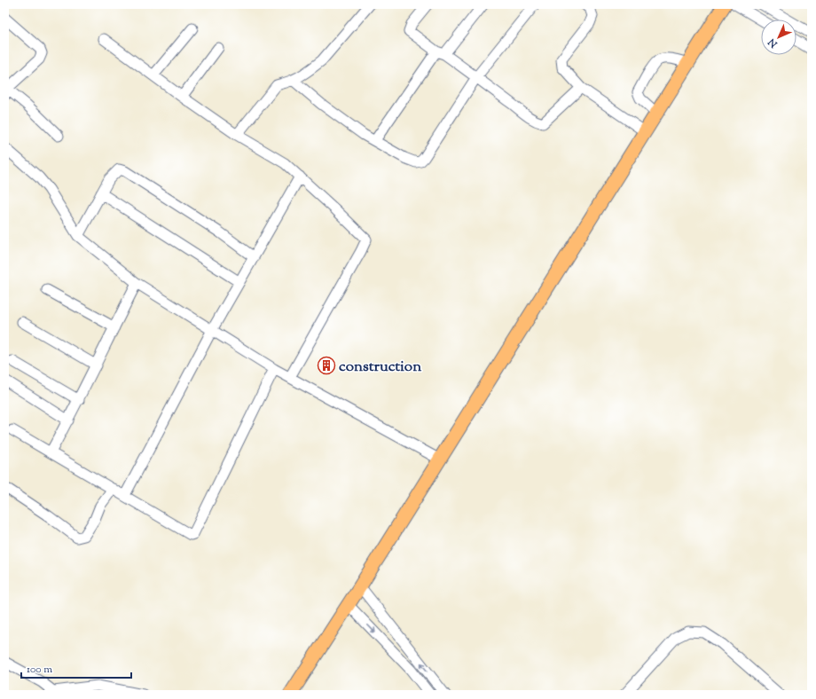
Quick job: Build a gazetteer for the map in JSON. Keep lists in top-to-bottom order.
{
  "places": {
    "building": ["construction"]
  },
  "scale_bar": "100 m",
  "north": "bottom left"
}
